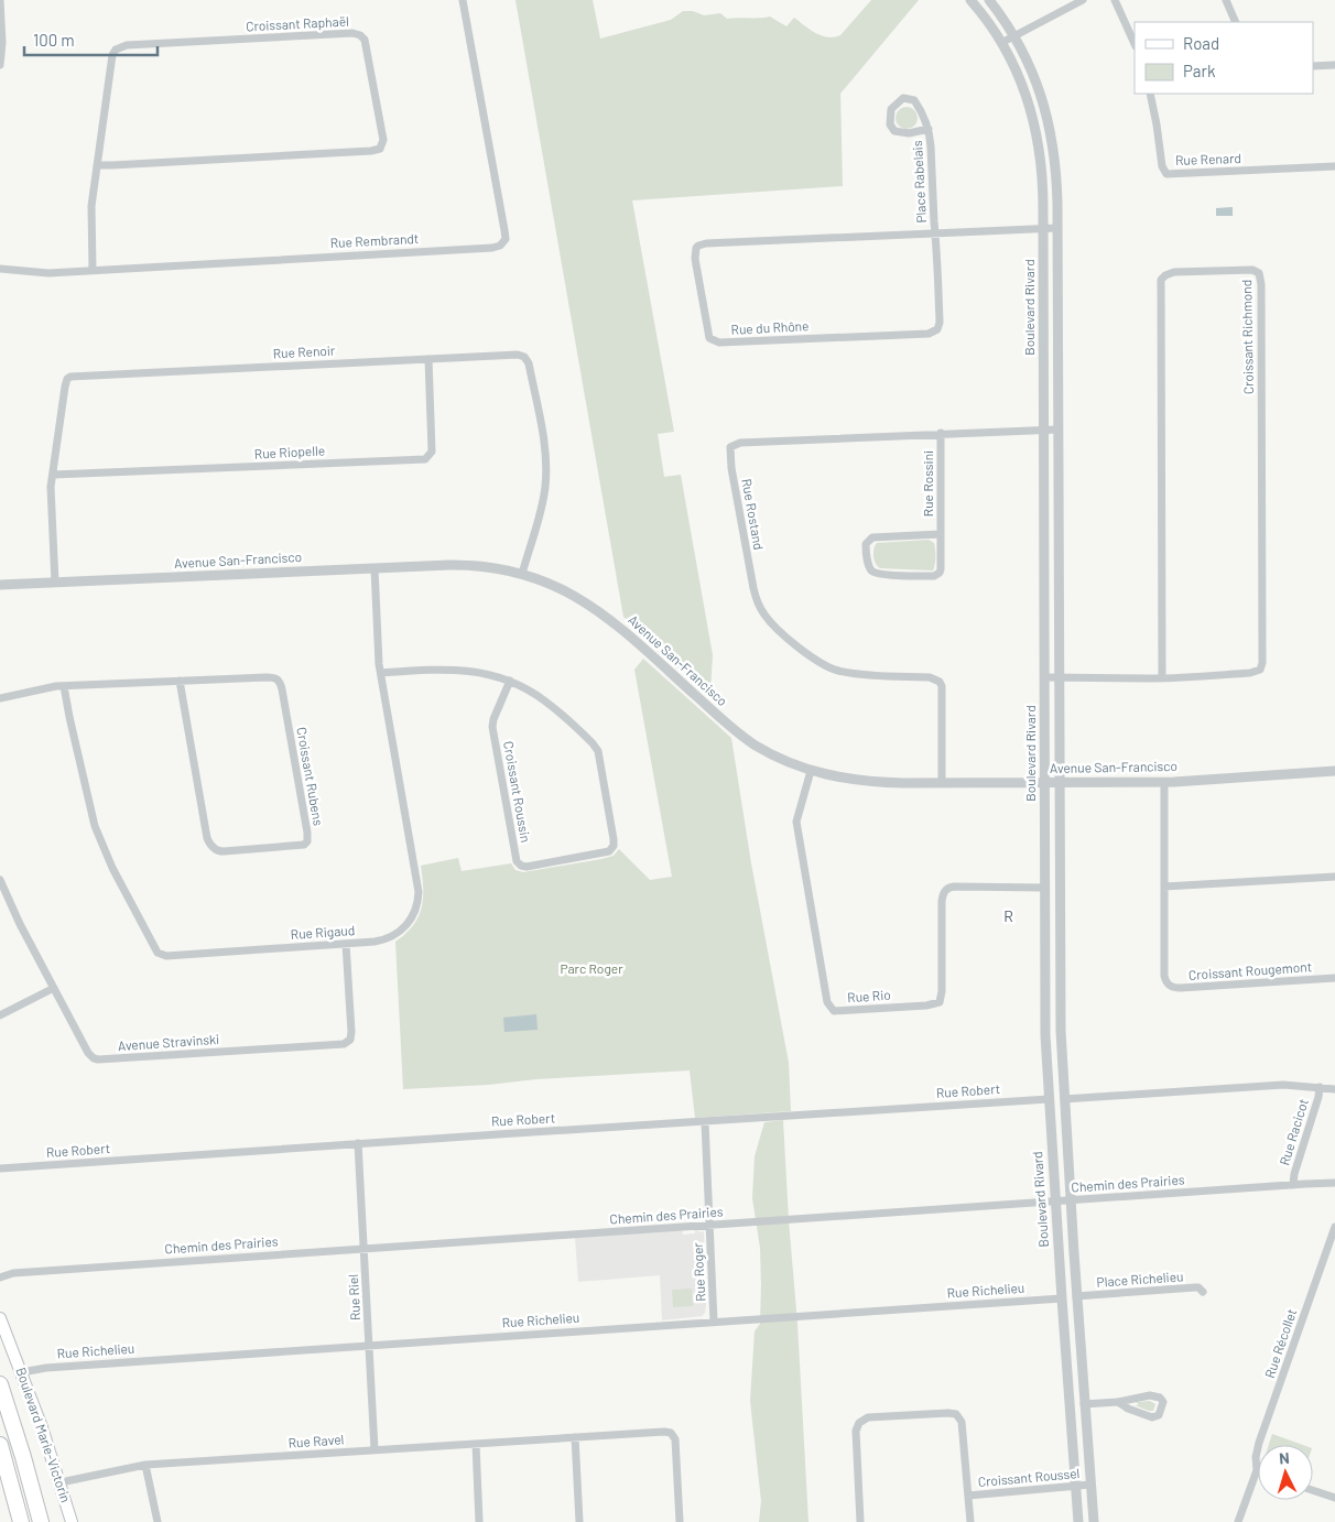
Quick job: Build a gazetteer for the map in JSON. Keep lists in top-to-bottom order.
{
  "streets": {
    "main road": ["Boulevard Marie-Victorin"],
    "street": [
      "Croissant Raphaël",
      "Rue Renard",
      "Place Rabelais",
      "Rue Rembrandt",
      "Boulevard Rivard",
      "Rue du Rhône",
      "Croissant Richmond",
      "Rue Renoir",
      "Rue Riopelle",
      "Rue Rossini",
      "Rue Rostand",
      "Avenue San-Francisco",
      "Croissant Rubens",
      "Croissant Roussin",
      "Rue Rigaud",
      "Croissant Rougemont",
      "Rue Rio",
      "Avenue Stravinski",
      "Rue Robert",
      "Rue Racicot",
      "Chemin des Prairies",
      "Rue Roger",
      "Place Richelieu",
      "Rue Richelieu",
      "Rue Riel",
      "Rue Récollet",
      "Rue Ravel",
      "Croissant Roussel"
    ]
  },
  "crossings": [
    ["Croissant Raphaël", "Rue Rembrandt"],
    ["Place Rabelais", "Rue du Rhône"],
    ["Boulevard Rivard", "Rue du Rhône"],
    ["Boulevard Rivard", "Croissant Richmond"],
    ["Boulevard Rivard", "Rue Rostand"],
    ["Boulevard Rivard", "Avenue San-Francisco"],
    ["Boulevard Rivard", "Rue Rio"],
    ["Boulevard Rivard", "Rue Robert"],
    ["Boulevard Rivard", "Chemin des Prairies"],
    ["Boulevard Rivard", "Place Richelieu"],
    ["Boulevard Rivard", "Rue Richelieu"],
    ["Boulevard Rivard", "Croissant Roussel"],
    ["Rue Renoir", "Rue Riopelle"],
    ["Rue Renoir", "Avenue San-Francisco"],
    ["Rue Rossini", "Rue Rostand"],
    ["Rue Rostand", "Avenue San-Francisco"],
    ["Avenue San-Francisco", "Rue Rigaud"],
    ["Avenue San-Francisco", "Croissant Rougemont"],
    ["Avenue San-Francisco", "Rue Rio"],
    ["Croissant Rubens", "Rue Rigaud"],
    ["Croissant Roussin", "Rue Rigaud"],
    ["Rue Rigaud", "Avenue Stravinski"],
    ["Rue Robert", "Rue Roger"],
    ["Rue Robert", "Rue Riel"],
    ["Rue Racicot", "Chemin des Prairies"],
    ["Chemin des Prairies", "Rue Roger"],
    ["Chemin des Prairies", "Rue Riel"],
    ["Rue Roger", "Rue Richelieu"],
    ["Rue Richelieu", "Rue Riel"],
    ["Rue Richelieu", "Boulevard Marie-Victorin"],
    ["Rue Riel", "Rue Ravel"],
    ["Boulevard Marie-Victorin", "Rue Ravel"]
  ],
  "districts": ["R"],
  "parks": ["Parc Roger"],
  "legend": ["Road", "Park"],
  "scale_bar": "100 m",
  "north": "top"
}
